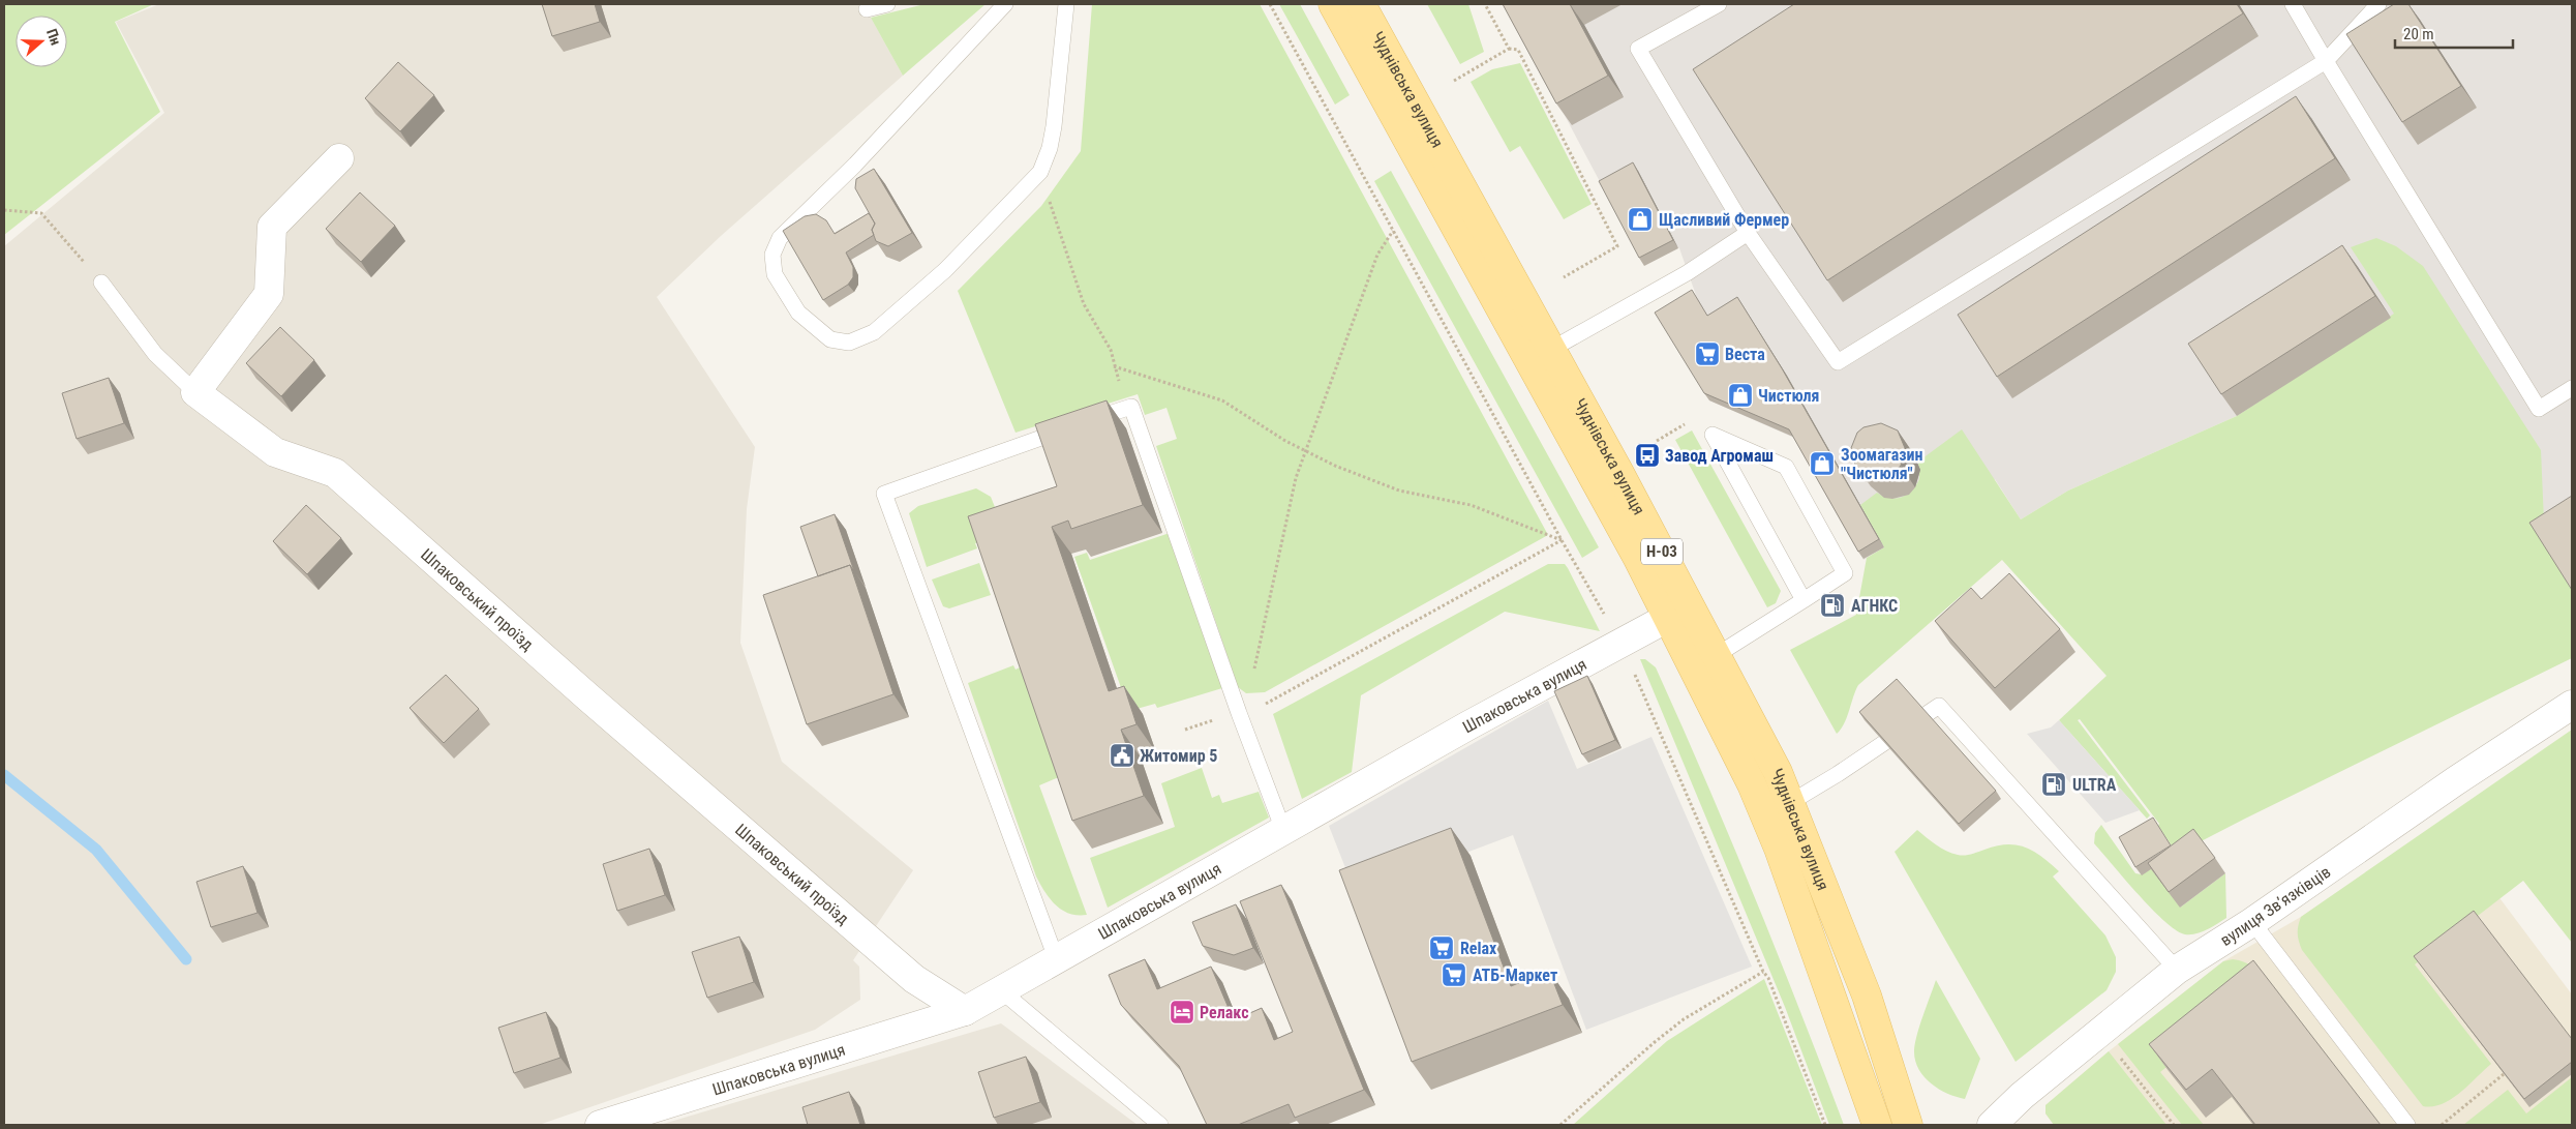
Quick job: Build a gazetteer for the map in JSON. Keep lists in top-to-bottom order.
{
  "streets": {
    "main road": ["Чуднівська вулиця", "Н-03"],
    "street": ["Шпаковський проїзд", "Шпаковська вулиця", "вулиця Звʼязківців"]
  },
  "crossings": [
    ["Чуднівська вулиця", "Шпаковська вулиця"],
    ["Шпаковський проїзд", "Шпаковська вулиця"]
  ],
  "places": {
    "shop": ["Щасливий Фермер", "Чистюля", "Зоомагазин \"Чистюля\""],
    "supermarket": ["Веста", "Relax", "АТБ-Маркет"],
    "bus stop": ["Завод Агромаш"],
    "fuel station": ["АГНКС", "ULTRA"],
    "public building": ["Житомир 5"],
    "hotel": ["Релакс"]
  },
  "scale_bar": "20 m",
  "north": "right"
}
